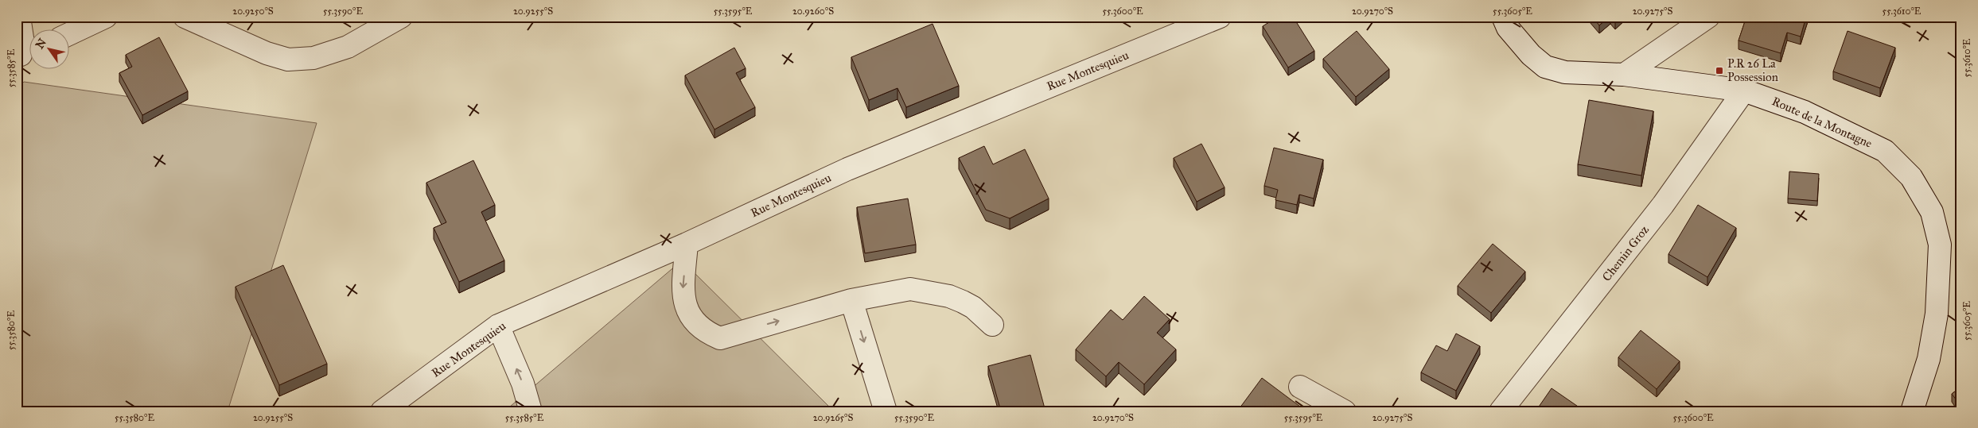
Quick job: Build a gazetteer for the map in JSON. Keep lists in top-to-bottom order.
{
  "streets": {
    "street": ["Rue Montesquieu", "Route de la Montagne", "Chemin Groz"]
  },
  "crossings": [
    ["Route de la Montagne", "Chemin Groz"]
  ],
  "places": {
    "transit": ["P.R 26 La Possession"]
  },
  "north": "top left",
  "coordinates": [
    "20.9250°S",
    "55.3590°E",
    "20.9255°S",
    "55.3595°E",
    "20.9260°S",
    "55.3600°E",
    "20.9270°S",
    "55.3605°E",
    "20.9275°S",
    "55.3610°E",
    "55.3585°E",
    "55.3580°E",
    "20.9265°S"
  ]
}
